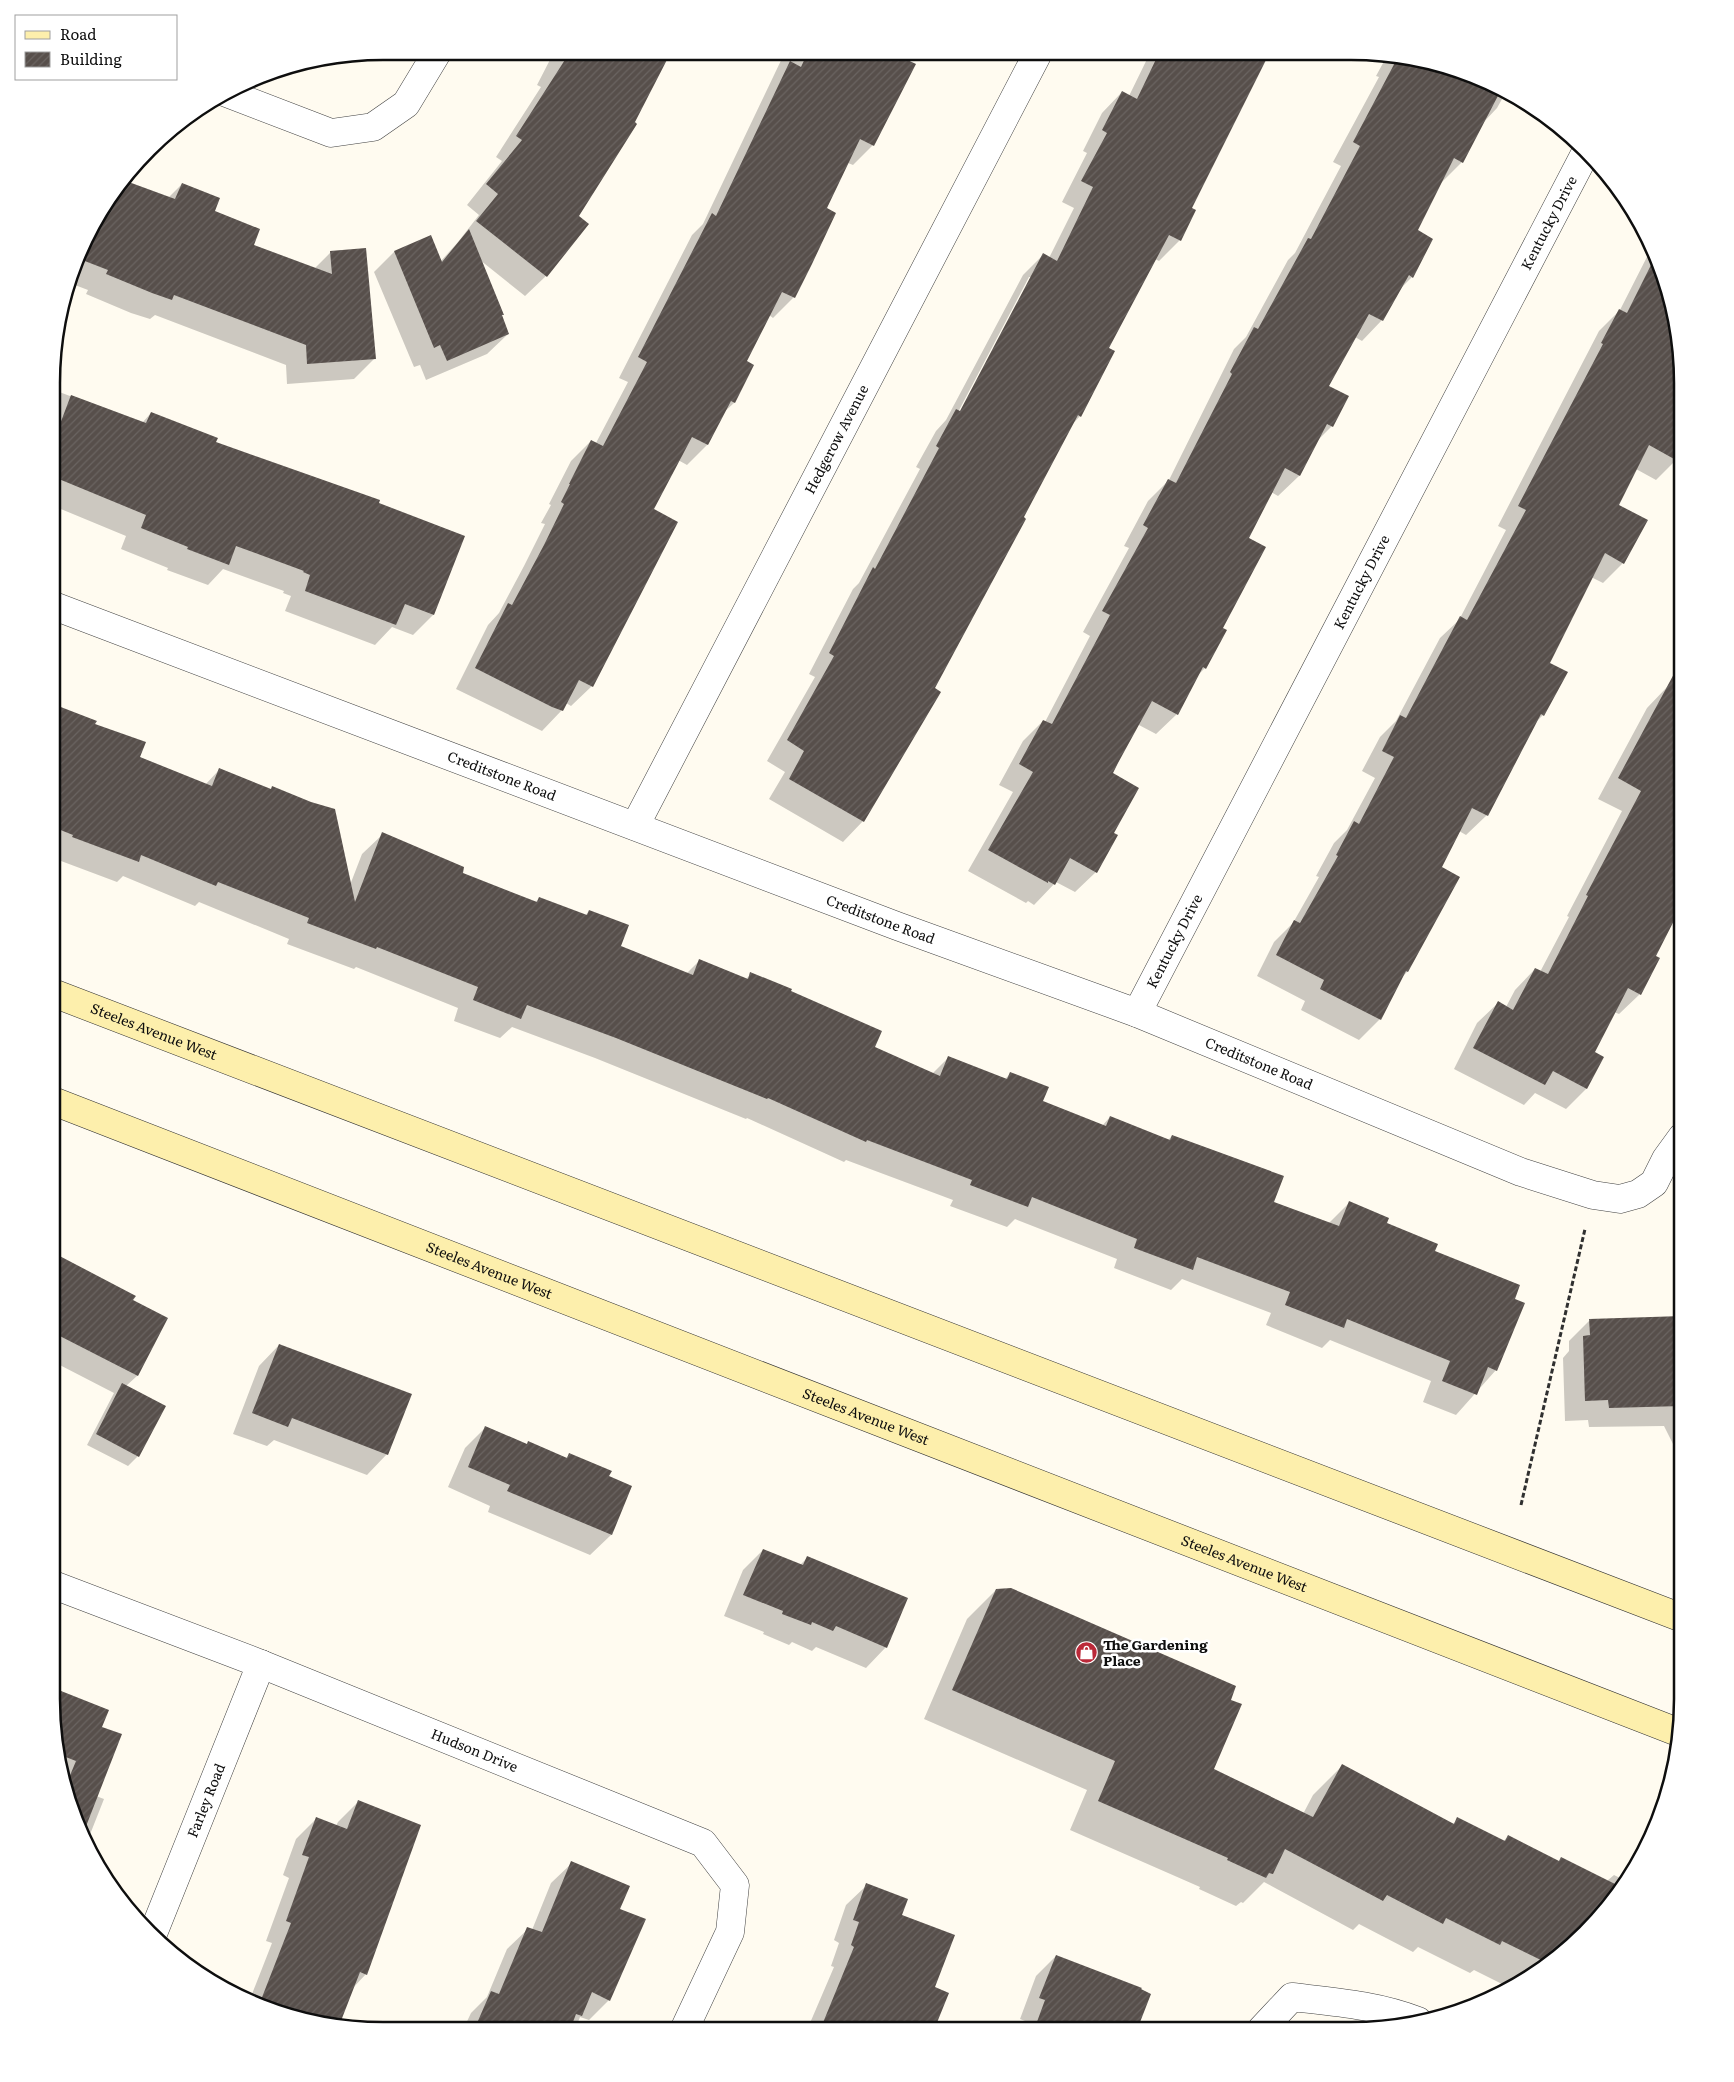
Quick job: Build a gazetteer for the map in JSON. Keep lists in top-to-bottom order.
{
  "streets": {
    "main road": ["Steeles Avenue West"],
    "street": [
      "Kentucky Drive",
      "Hedgerow Avenue",
      "Creditstone Road",
      "Hudson Drive",
      "Farley Road"
    ]
  },
  "crossings": [
    ["Kentucky Drive", "Creditstone Road"],
    ["Hedgerow Avenue", "Creditstone Road"],
    ["Hudson Drive", "Farley Road"]
  ],
  "places": {
    "shop": ["The Gardening Place"]
  },
  "legend": ["Road", "Building"]
}
